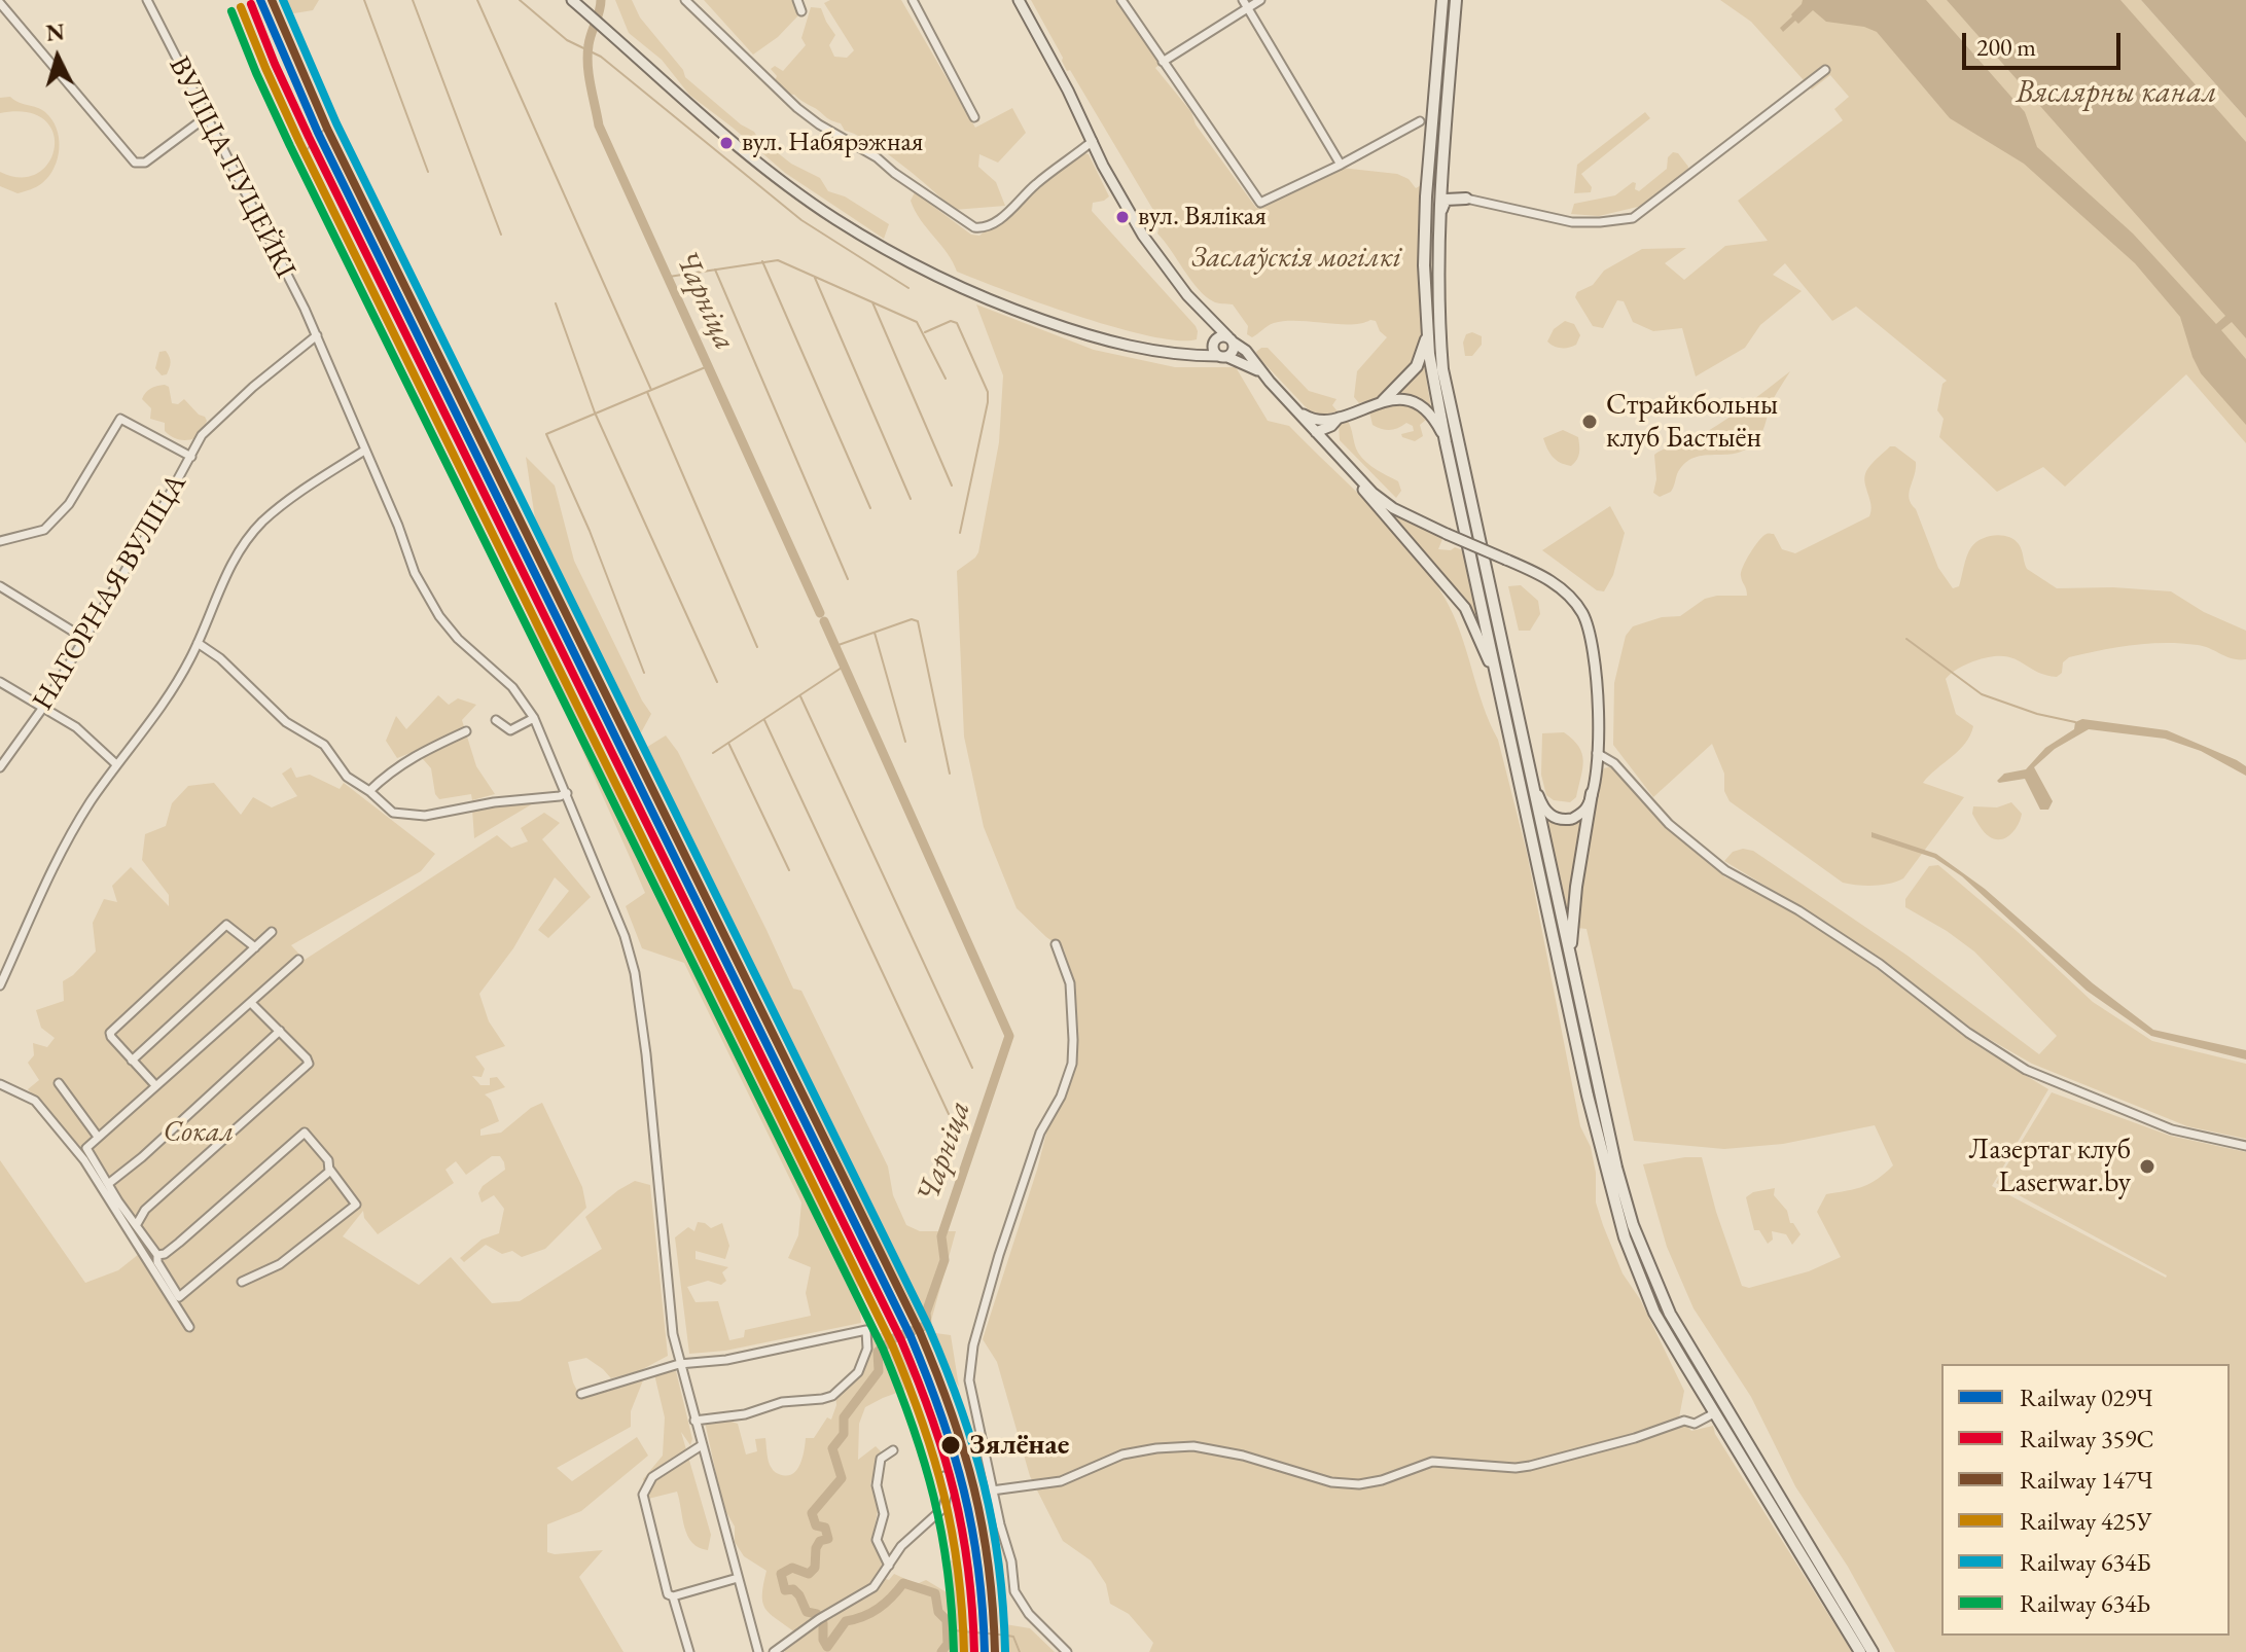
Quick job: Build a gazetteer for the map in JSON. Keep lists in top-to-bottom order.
{
  "streets": {
    "street": ["ВУЛІЦА ПУЦЕЙКІ", "НАГОРНАЯ ВУЛІЦА"]
  },
  "crossings": [
    ["ВУЛІЦА ПУЦЕЙКІ", "НАГОРНАЯ ВУЛІЦА"]
  ],
  "water": ["Вяслярны канал", "Чарніца"],
  "parks": ["Заслаўскія могілкі", "Сокал"],
  "places": [
    "вул. Набярэжная",
    "вул. Вялікая",
    "Страйкбольны клуб Бастыён",
    "Лазертаг клуб Laserwar.by",
    "Зялёнае"
  ],
  "lines": [
    "rail line 029Ч",
    "rail line 147Ч",
    "rail line 634Б",
    "rail line 359С",
    "rail line 425У",
    "rail line 634Ь"
  ],
  "legend": [
    "Railway 029Ч",
    "Railway 359С",
    "Railway 147Ч",
    "Railway 425У",
    "Railway 634Б",
    "Railway 634Ь"
  ],
  "scale_bar": "200 m",
  "north": "top"
}
